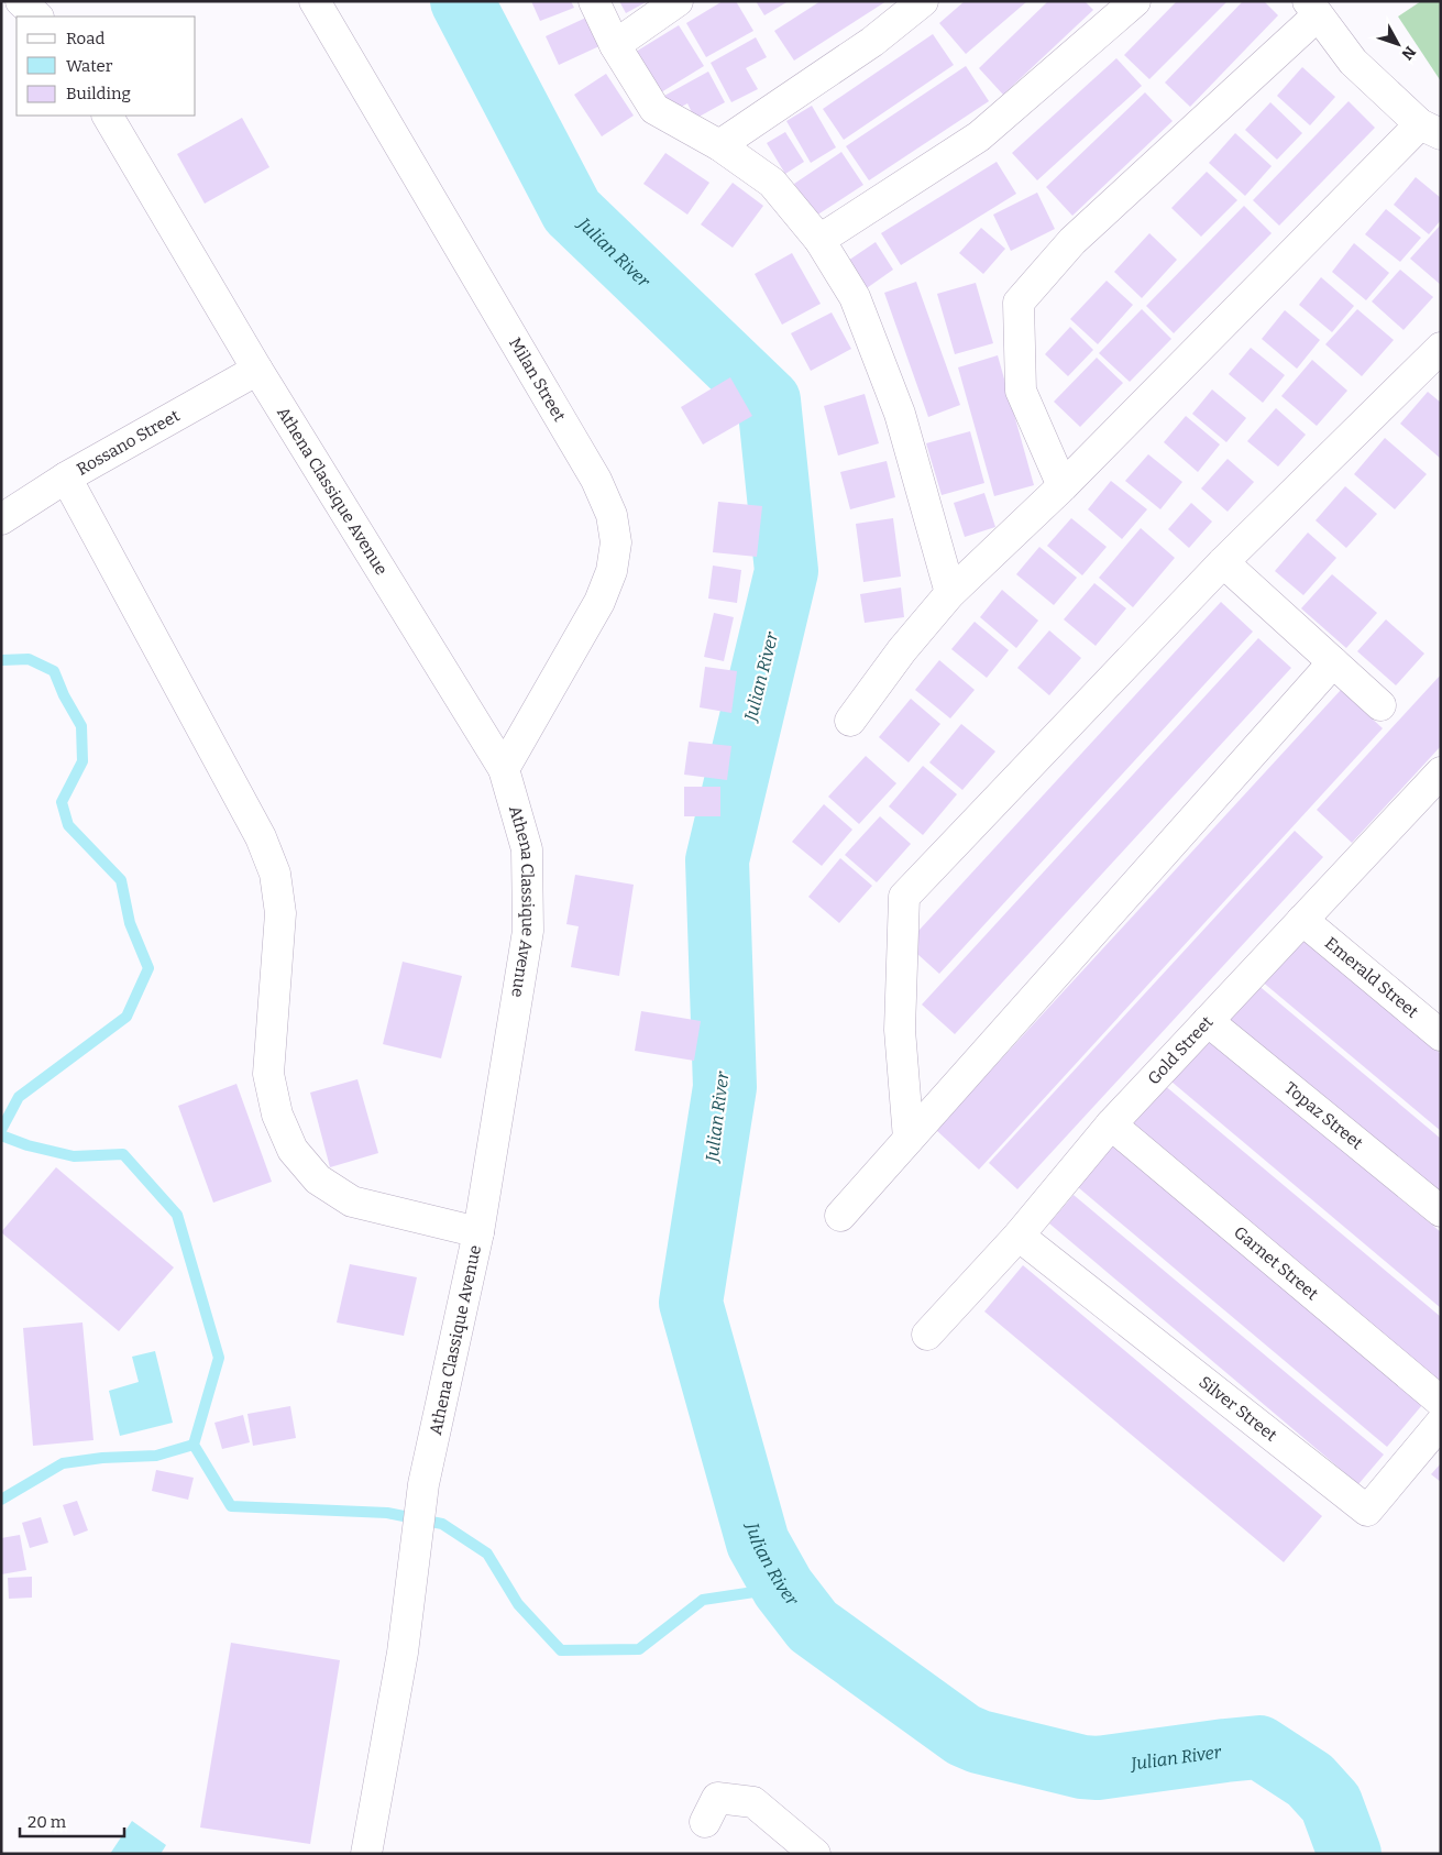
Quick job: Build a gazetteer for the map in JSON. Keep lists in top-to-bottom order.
{
  "streets": {
    "street": [
      "Milan Street",
      "Rossano Street",
      "Athena Classique Avenue",
      "Emerald Street",
      "Gold Street",
      "Topaz Street",
      "Garnet Street",
      "Silver Street"
    ]
  },
  "crossings": [
    ["Milan Street", "Athena Classique Avenue"],
    ["Rossano Street", "Athena Classique Avenue"],
    ["Emerald Street", "Gold Street"],
    ["Gold Street", "Topaz Street"],
    ["Gold Street", "Garnet Street"],
    ["Gold Street", "Silver Street"]
  ],
  "water": ["Julian River"],
  "legend": ["Road", "Water", "Building"],
  "scale_bar": "20 m",
  "north": "bottom right"
}
